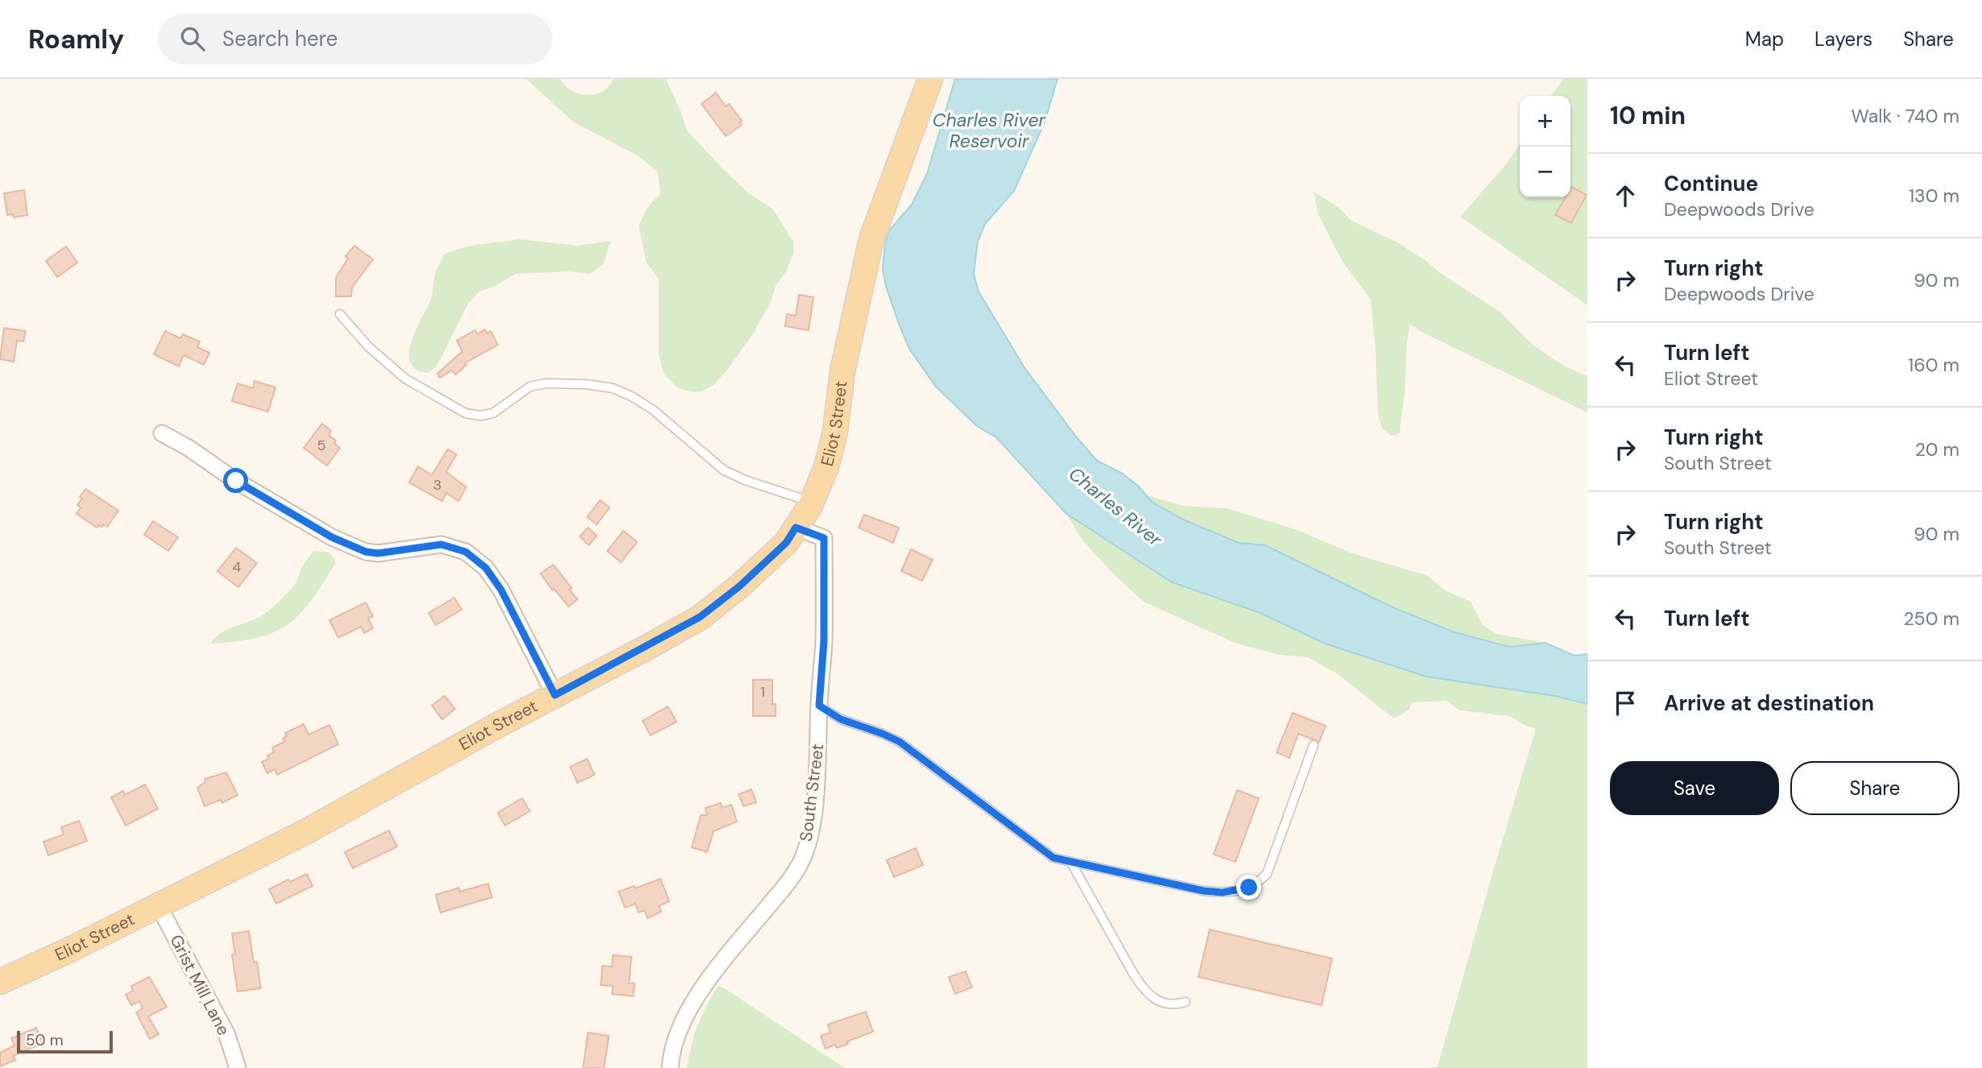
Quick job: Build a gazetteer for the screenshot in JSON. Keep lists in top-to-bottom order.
{
  "streets": {
    "main road": ["Eliot Street"],
    "street": ["South Street", "Grist Mill Lane"]
  },
  "crossings": [
    ["Eliot Street", "South Street"],
    ["Eliot Street", "Grist Mill Lane"]
  ],
  "water": ["Charles River Reservoir", "Charles River"],
  "house_numbers": [
    "5",
    "3",
    "4",
    "1"
  ],
  "scale_bar": "50 m",
  "page": {
    "header": "Roamly",
    "search": "Search here",
    "nav": ["Map", "Layers", "Share"],
    "heading": ["10 min", "Walk · 740 m"],
    "map_buttons": ["+", "−"],
    "list": [
      ["Continue", "Deepwoods Drive", "130 m"],
      ["Turn right", "Deepwoods Drive", "90 m"],
      ["Turn left", "Eliot Street", "160 m"],
      ["Turn right", "South Street", "20 m"],
      ["Turn right", "South Street", "90 m"],
      ["Turn left", "250 m"],
      "Arrive at destination"
    ],
    "buttons": ["Save", "Share"],
    "scale": "50 m"
  }
}
